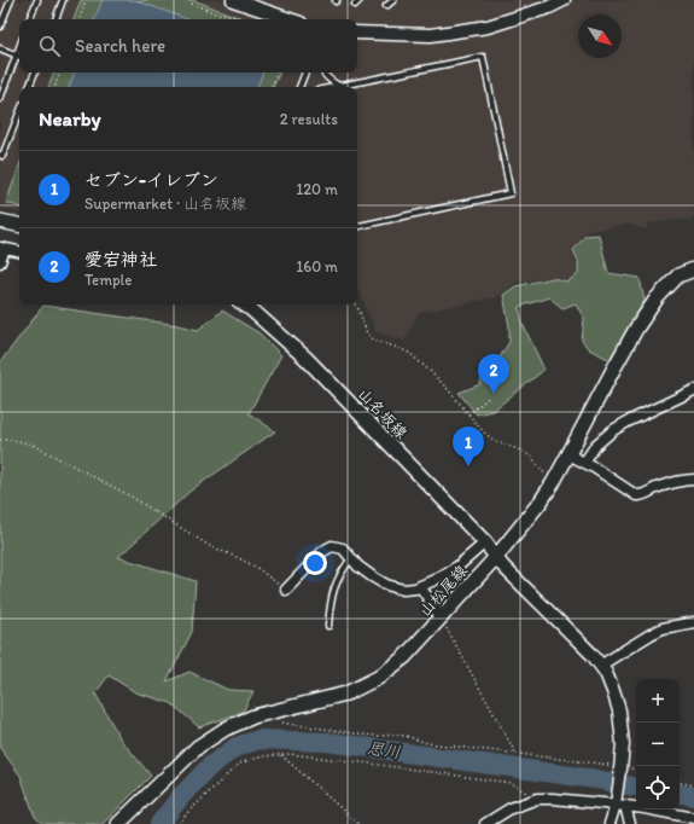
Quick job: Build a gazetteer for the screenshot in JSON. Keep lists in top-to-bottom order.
{
  "streets": {
    "main road": ["山名坂線", "山松尾線"]
  },
  "crossings": [
    ["山名坂線", "山松尾線"]
  ],
  "water": ["思川"],
  "north": "bottom right",
  "page": {
    "search": "Search here",
    "heading": ["Nearby", "2 results"],
    "list": [
      {
        "mark": "1",
        "name": "セブン-イレブン",
        "note": "Supermarket · 山名坂線",
        "value": "120 m"
      },
      {
        "mark": "2",
        "name": "愛宕神社",
        "note": "Temple",
        "value": "160 m"
      }
    ],
    "pins": ["2", "1"],
    "map_buttons": ["+", "−"]
  }
}
